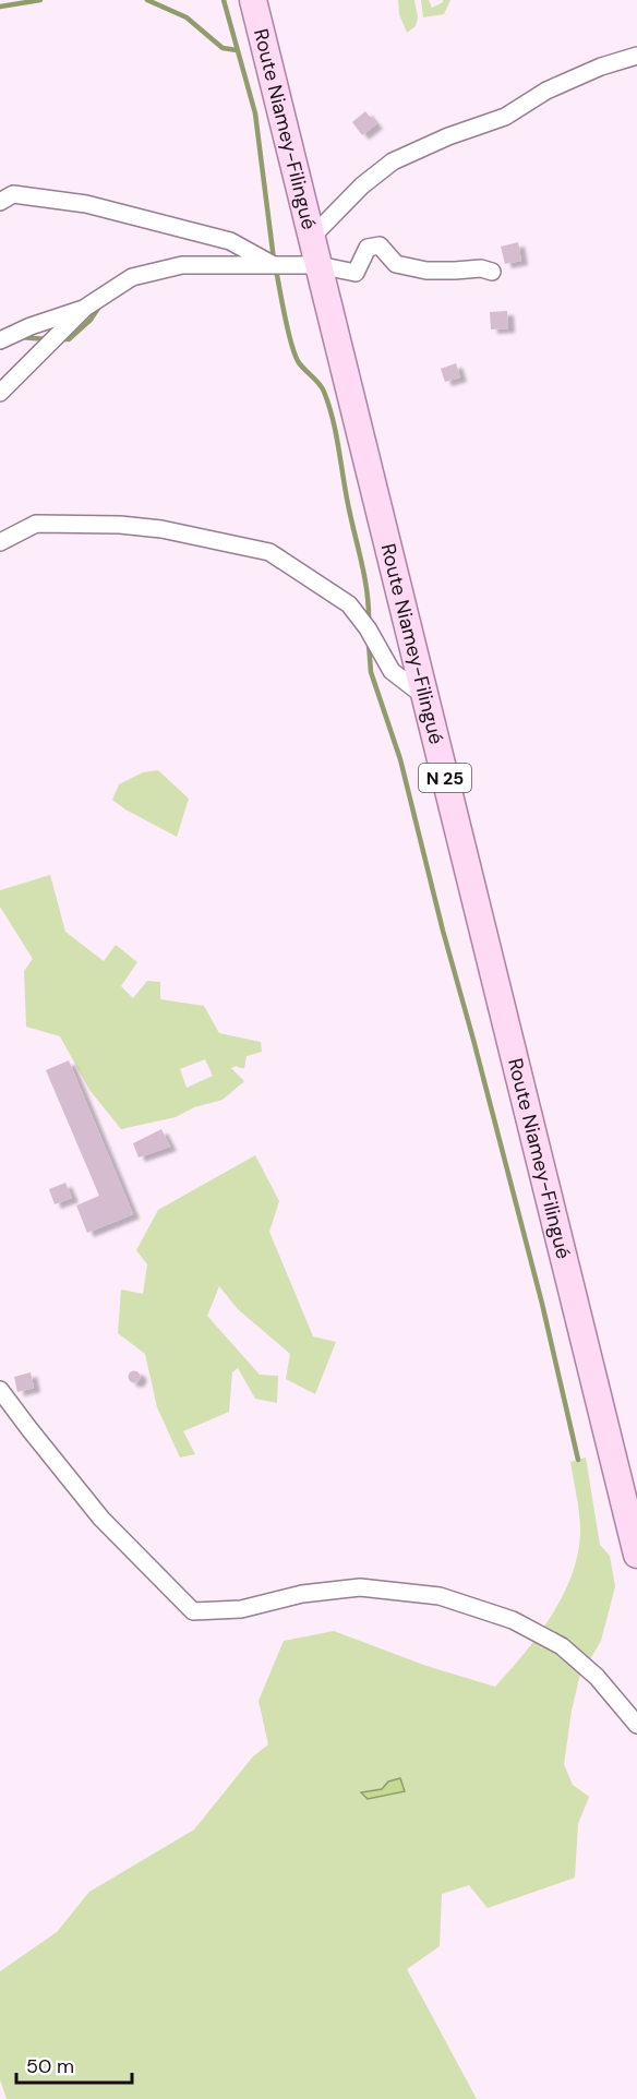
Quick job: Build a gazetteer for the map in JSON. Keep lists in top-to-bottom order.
{
  "streets": {
    "main road": ["Route Niamey-Filingué", "N 25"]
  },
  "scale_bar": "50 m"
}
